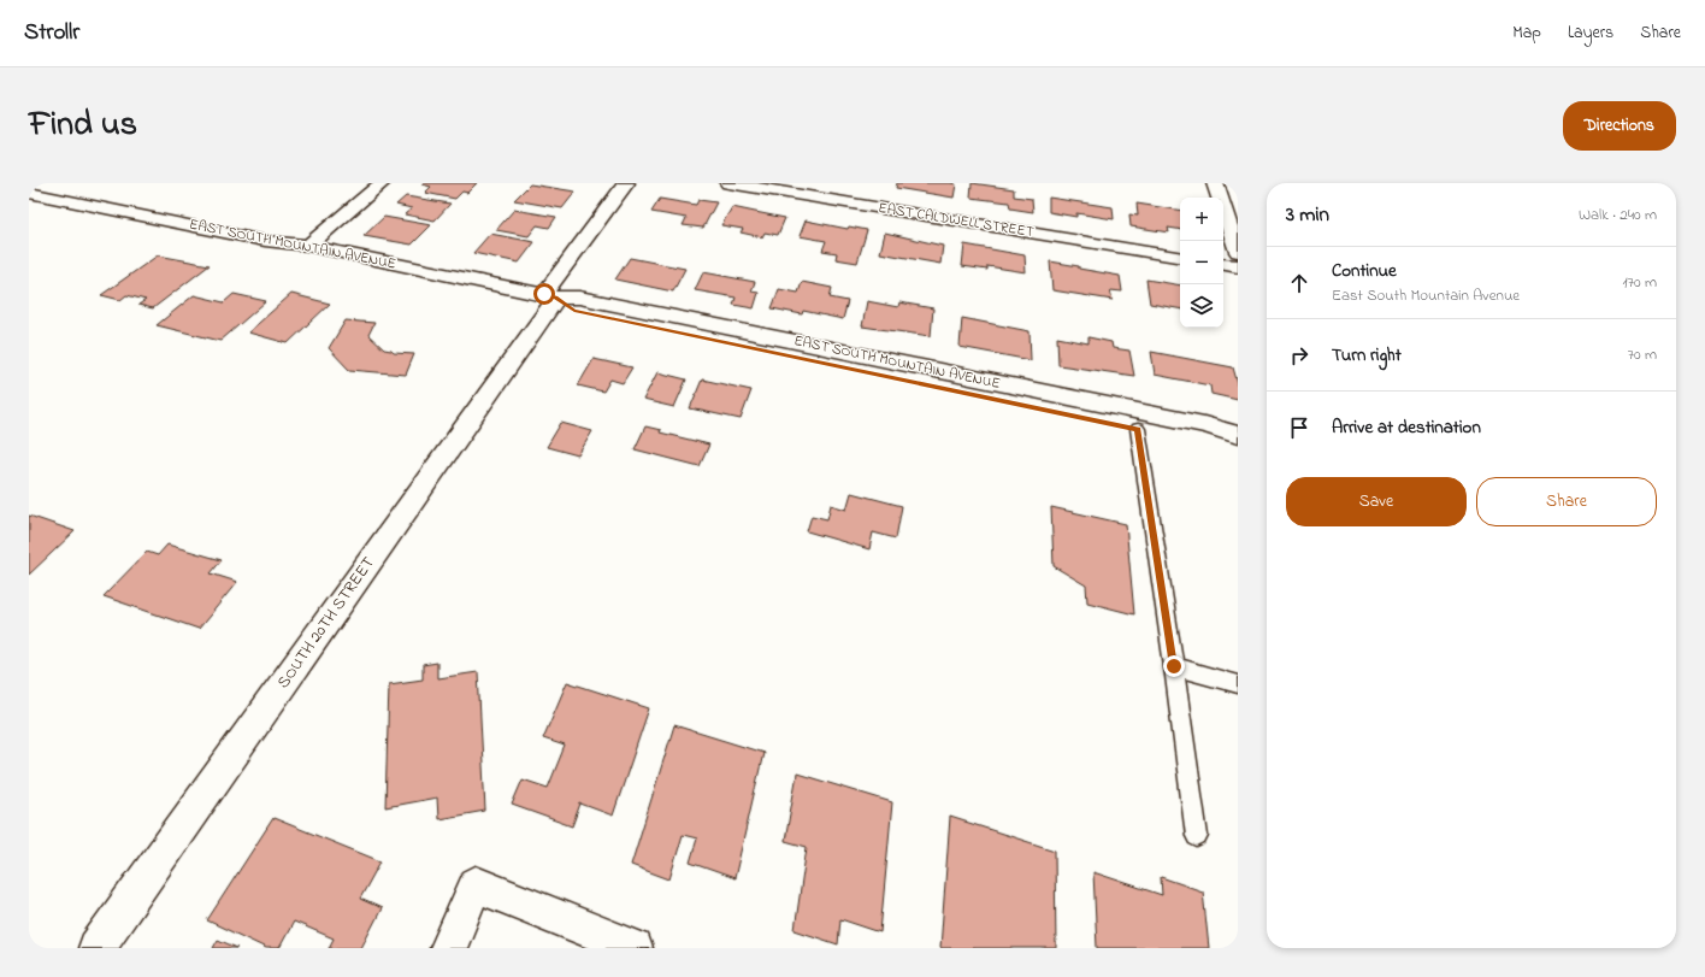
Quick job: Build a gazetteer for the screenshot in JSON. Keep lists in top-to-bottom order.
{
  "streets": {
    "street": ["EAST CALDWELL STREET", "EAST SOUTH MOUNTAIN AVENUE", "SOUTH 20TH STREET"]
  },
  "crossings": [
    ["EAST SOUTH MOUNTAIN AVENUE", "SOUTH 20TH STREET"]
  ],
  "page": {
    "header": "Strollr",
    "nav": ["Map", "Layers", "Share"],
    "title": "Find us",
    "buttons": [
      "Directions",
      ["Save", "Share"]
    ],
    "heading": ["3 min", "Walk · 240 m"],
    "map_buttons": ["+", "−"],
    "list": [
      ["Continue", "East South Mountain Avenue", "170 m"],
      ["Turn right", "70 m"],
      "Arrive at destination"
    ]
  }
}
